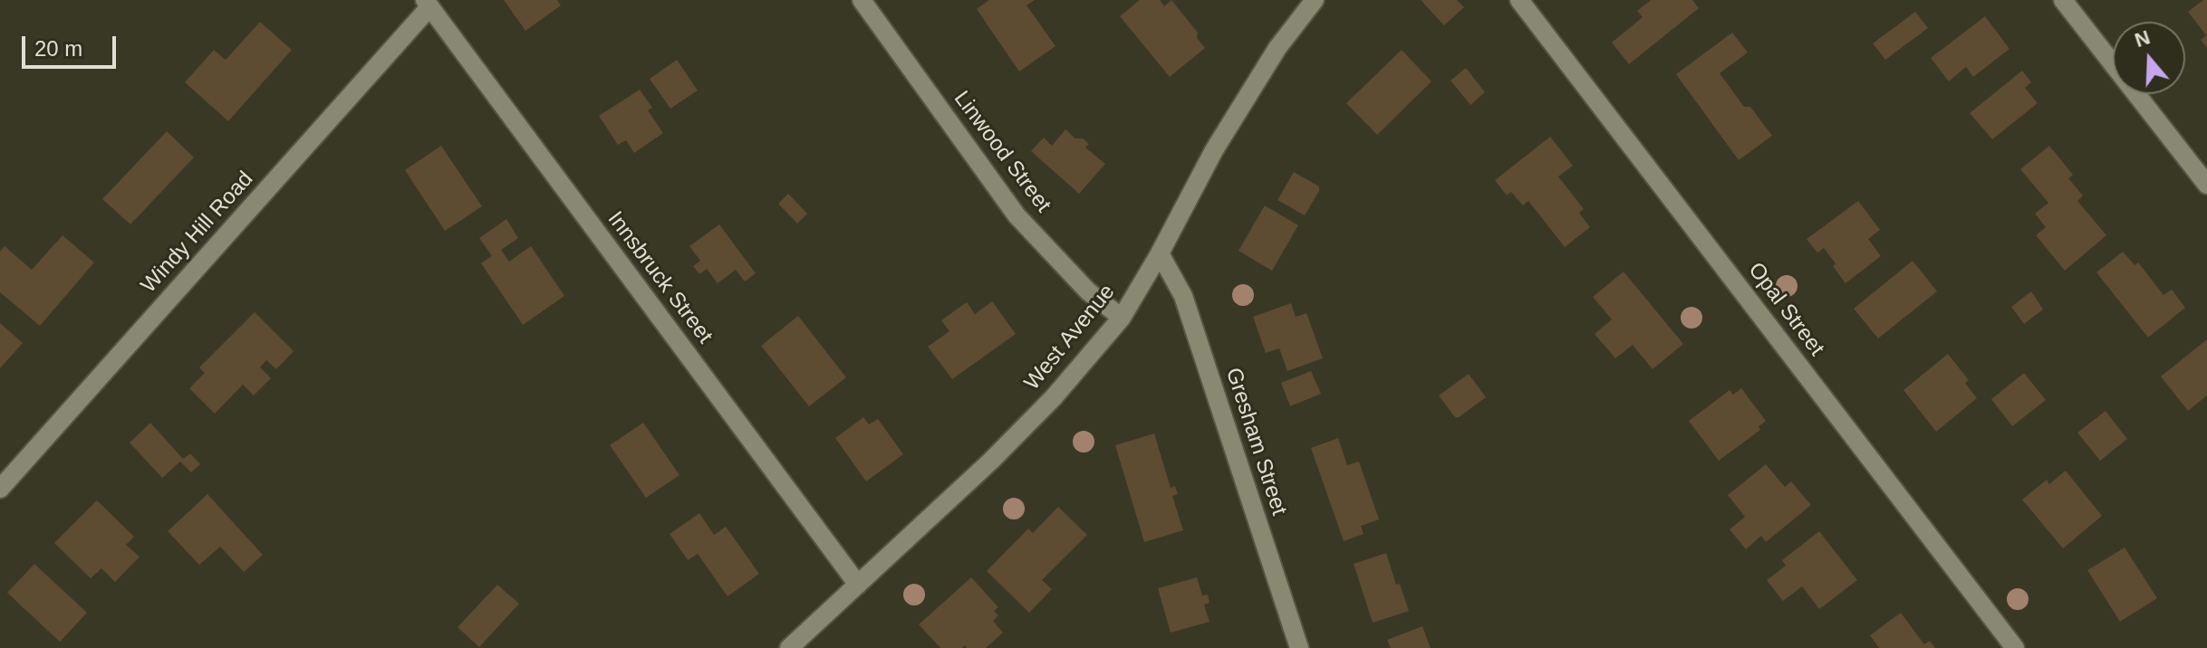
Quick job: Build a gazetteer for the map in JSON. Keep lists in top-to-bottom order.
{
  "streets": {
    "street": [
      "Linwood Street",
      "Windy Hill Road",
      "Innsbruck Street",
      "Opal Street",
      "West Avenue",
      "Gresham Street"
    ]
  },
  "crossings": [
    ["Linwood Street", "West Avenue"],
    ["Windy Hill Road", "Innsbruck Street"],
    ["Innsbruck Street", "West Avenue"],
    ["West Avenue", "Gresham Street"]
  ],
  "scale_bar": "20 m",
  "north": "top"
}
